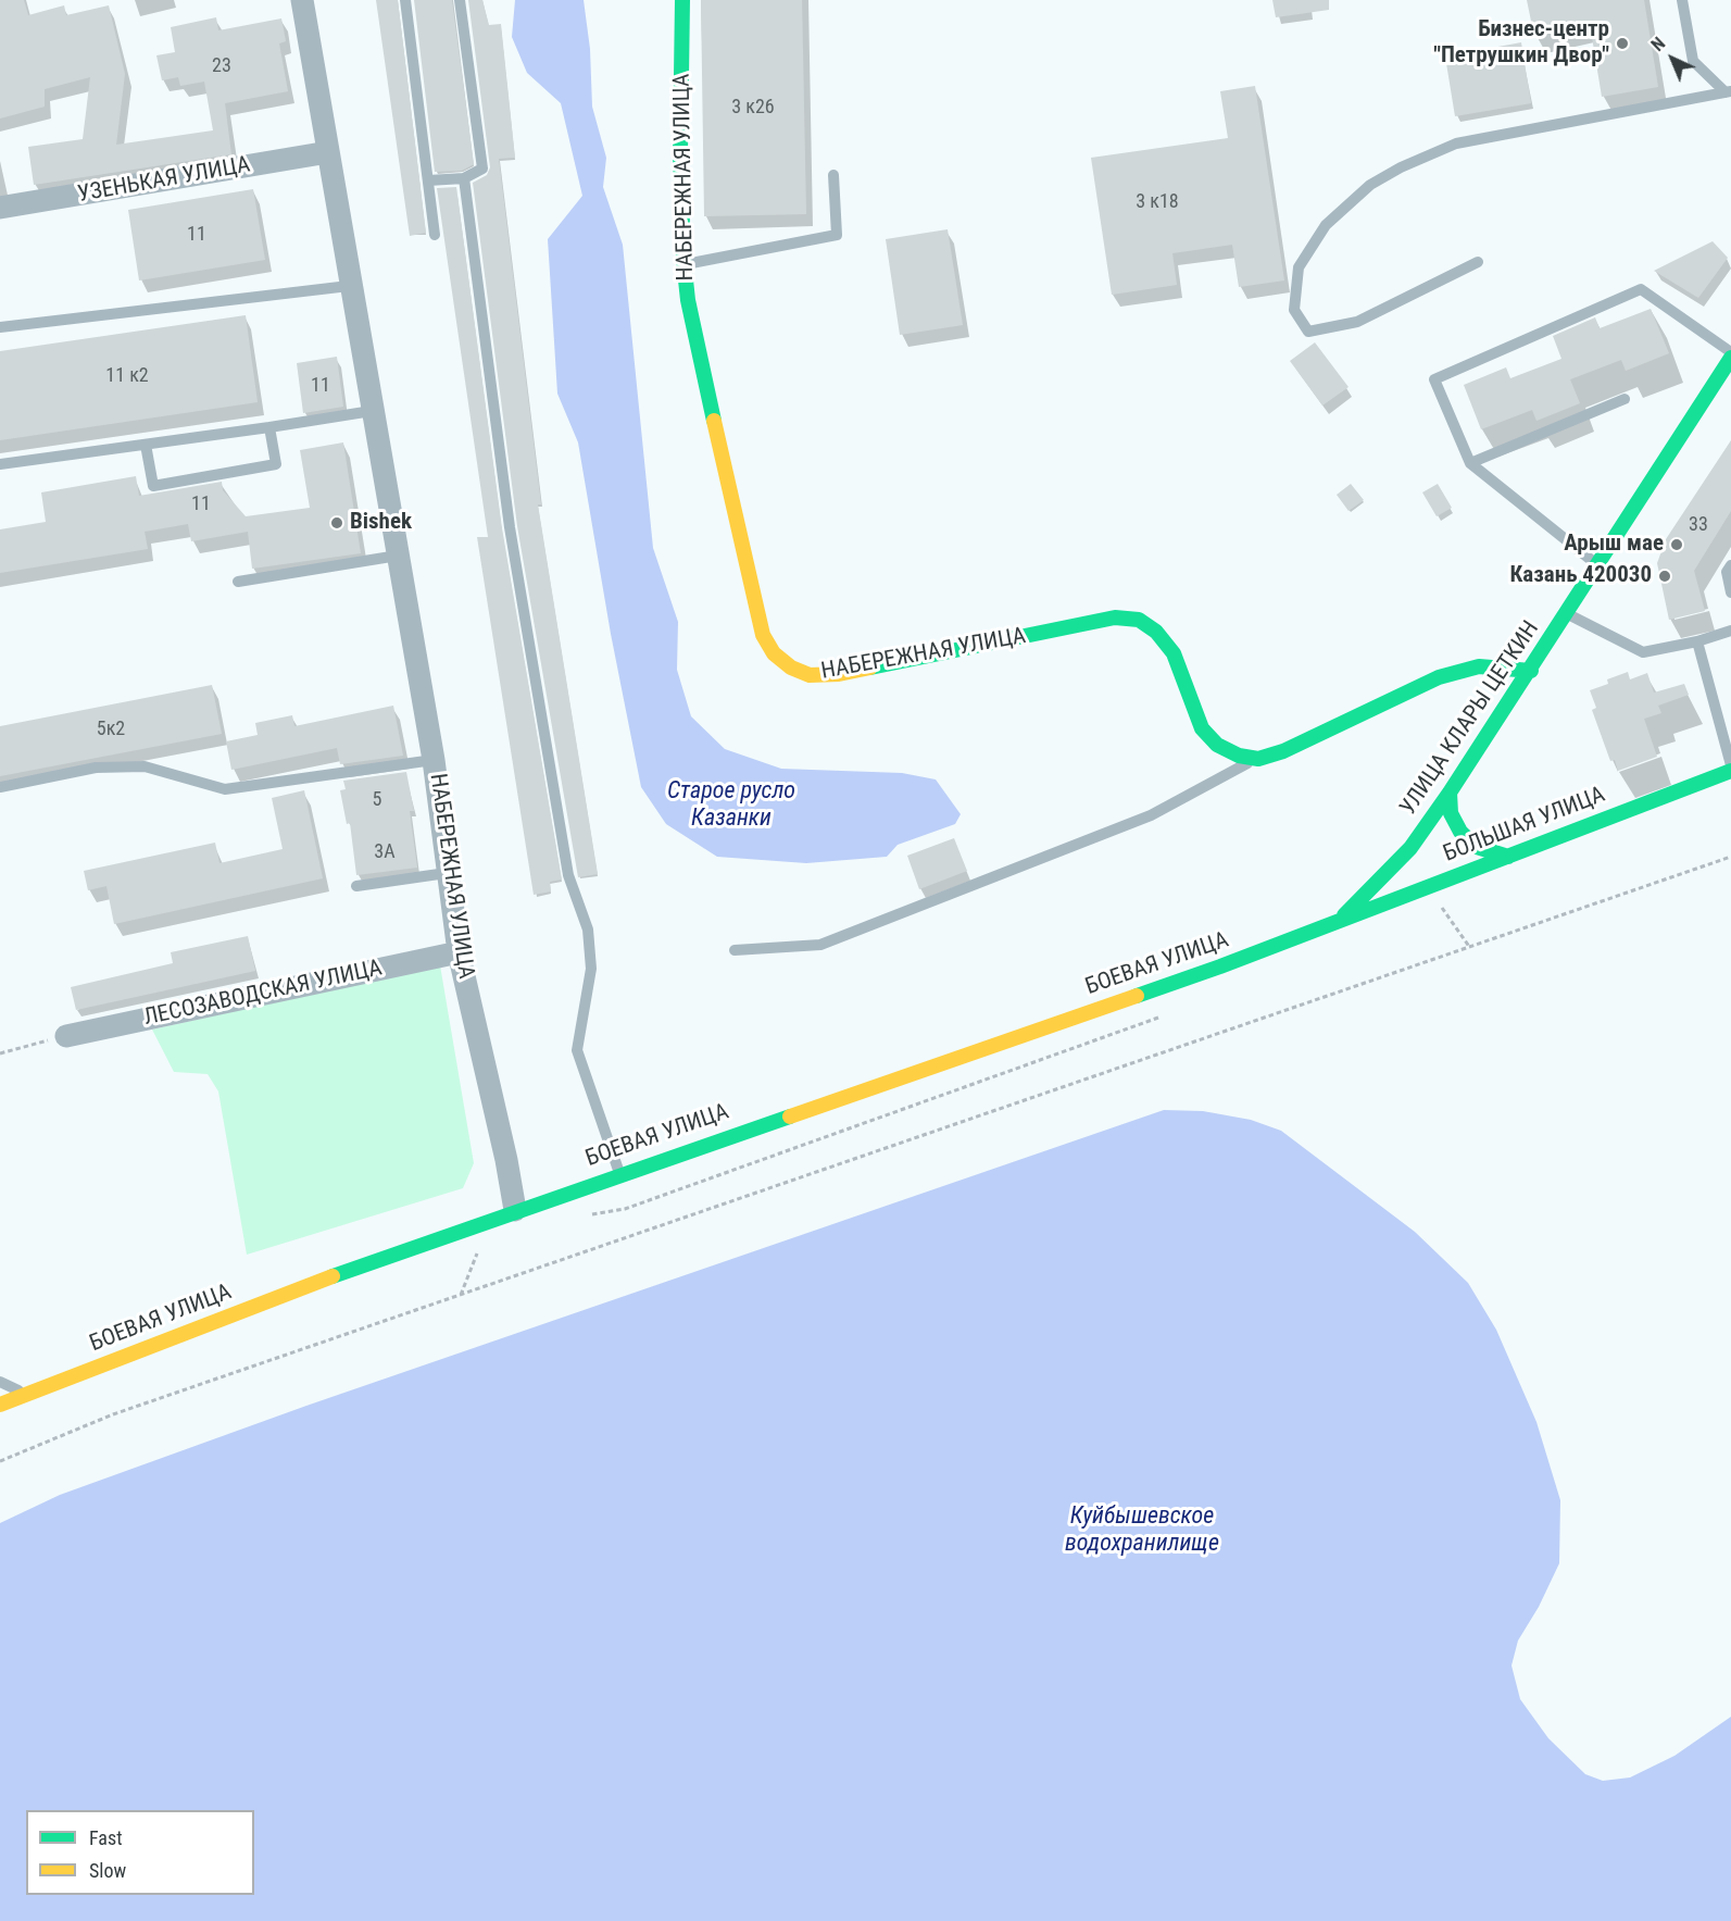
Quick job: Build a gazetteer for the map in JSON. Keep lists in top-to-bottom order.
{
  "streets": {
    "main road": [
      "НАБЕРЕЖНАЯ УЛИЦА",
      "УЛИЦА КЛАРЫ ЦЕТКИН",
      "БОЛЬШАЯ УЛИЦА",
      "БОЕВАЯ УЛИЦА"
    ],
    "street": ["УЗЕНЬКАЯ УЛИЦА", "ЛЕСОЗАВОДСКАЯ УЛИЦА"]
  },
  "crossings": [
    ["НАБЕРЕЖНАЯ УЛИЦА", "УЗЕНЬКАЯ УЛИЦА"],
    ["НАБЕРЕЖНАЯ УЛИЦА", "БОЕВАЯ УЛИЦА"],
    ["НАБЕРЕЖНАЯ УЛИЦА", "ЛЕСОЗАВОДСКАЯ УЛИЦА"],
    ["УЛИЦА КЛАРЫ ЦЕТКИН", "БОЛЬШАЯ УЛИЦА"],
    ["УЛИЦА КЛАРЫ ЦЕТКИН", "БОЕВАЯ УЛИЦА"],
    ["БОЛЬШАЯ УЛИЦА", "БОЕВАЯ УЛИЦА"]
  ],
  "water": ["Старое русло Казанки", "Куйбышевское водохранилище"],
  "places": [
    "Бизнес-центр \"Петрушкин Двор\"",
    "Bishek",
    "Арыш мае",
    "Казань 420030"
  ],
  "house_numbers": [
    "23",
    "3 к26",
    "3 к18",
    "11",
    "11 к2",
    "11",
    "11",
    "33",
    "5к2",
    "5",
    "3А"
  ],
  "legend": ["Fast", "Slow"],
  "north": "top left"
}
